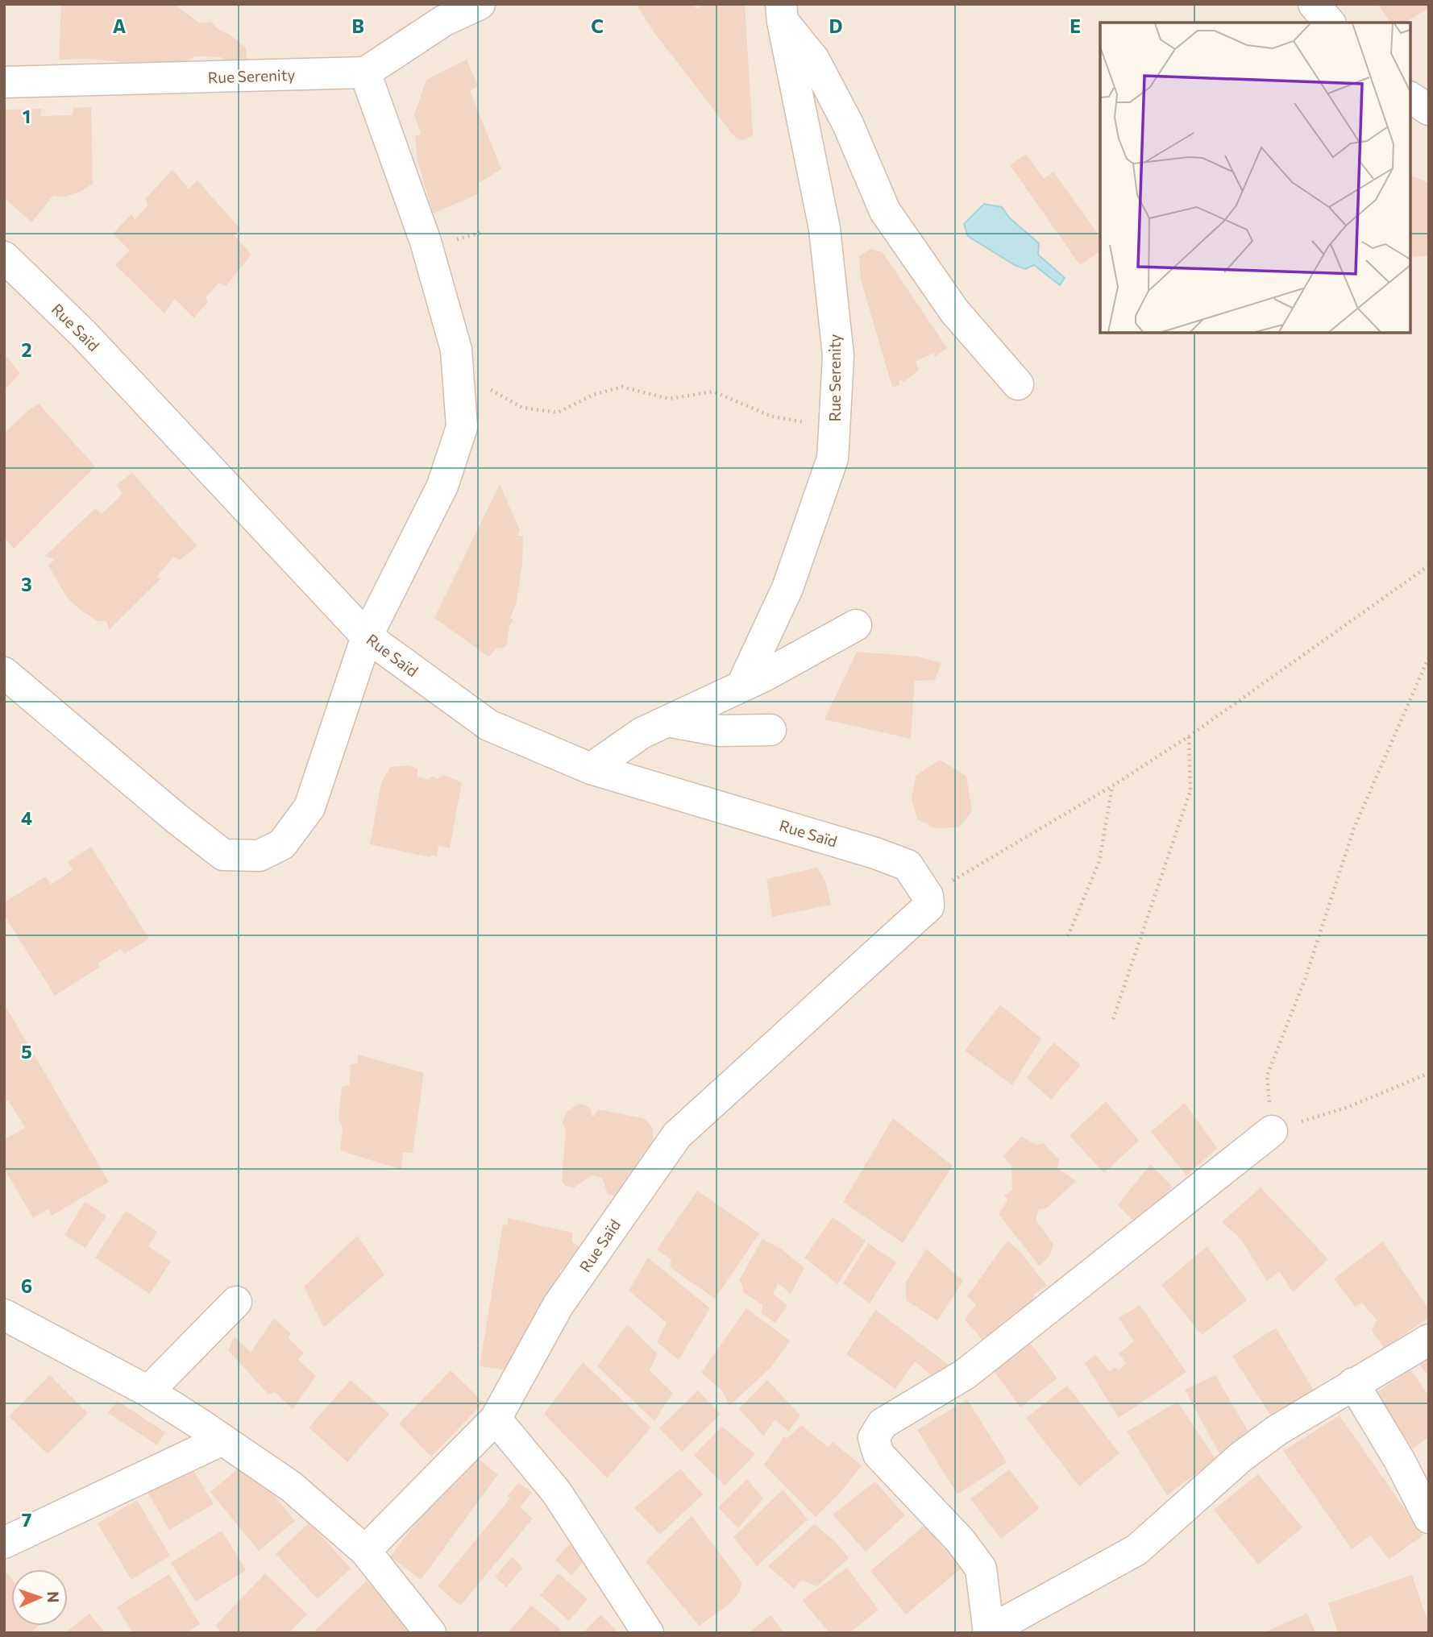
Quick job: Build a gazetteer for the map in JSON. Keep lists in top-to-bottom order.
{
  "streets": {
    "street": ["Rue Serenity", "Rue Saïd"]
  },
  "north": "right",
  "grid": {
    "columns": [
      "A",
      "B",
      "C",
      "D",
      "E"
    ],
    "rows": [
      "1",
      "2",
      "3",
      "4",
      "5",
      "6",
      "7"
    ]
  }
}
